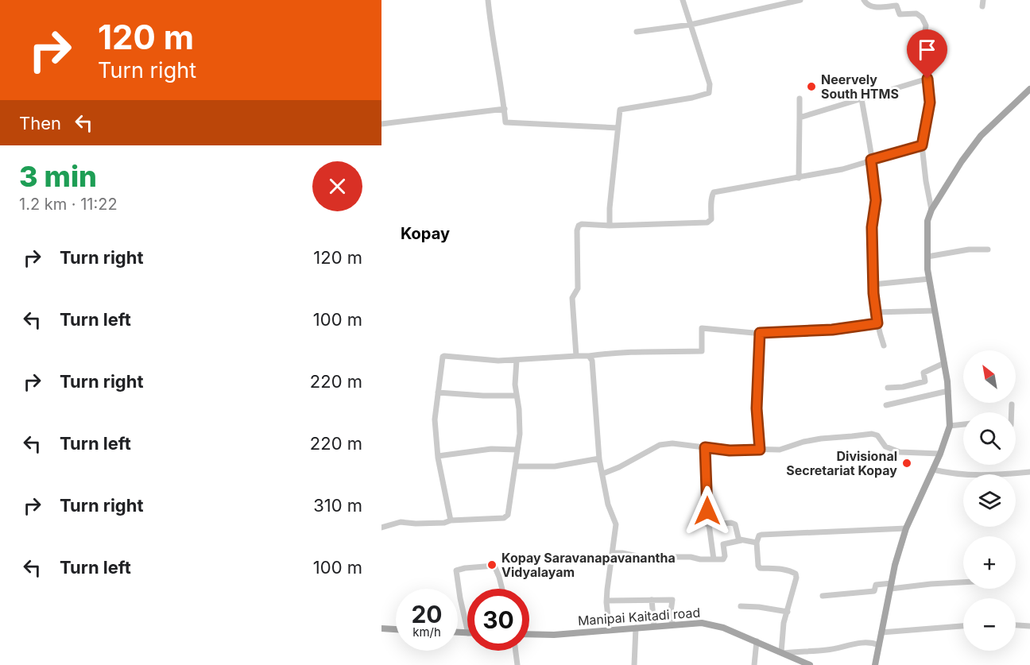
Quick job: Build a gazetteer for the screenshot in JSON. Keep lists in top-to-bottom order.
{
  "streets": {
    "main road": ["Manipai Kaitadi road"]
  },
  "districts": ["Kopay"],
  "places": ["Neervely South HTMS", "Divisional Secretariat Kopay", "Kopay Saravanapavanantha Vidyalayam"],
  "north": "top left",
  "page": {
    "turn": ["120 m", "Turn right"],
    "then": "Then",
    "heading": ["3 min", "1.2 km · 11:22"],
    "list": [
      {
        "name": "Turn right",
        "value": "120 m"
      },
      {
        "name": "Turn left",
        "value": "100 m"
      },
      {
        "name": "Turn right",
        "value": "220 m"
      },
      {
        "name": "Turn left",
        "value": "220 m"
      },
      {
        "name": "Turn right",
        "value": "310 m"
      },
      {
        "name": "Turn left",
        "value": "100 m"
      }
    ],
    "map_buttons": ["+", "−"],
    "speed": "20 km/h",
    "limit": "30"
  }
}
